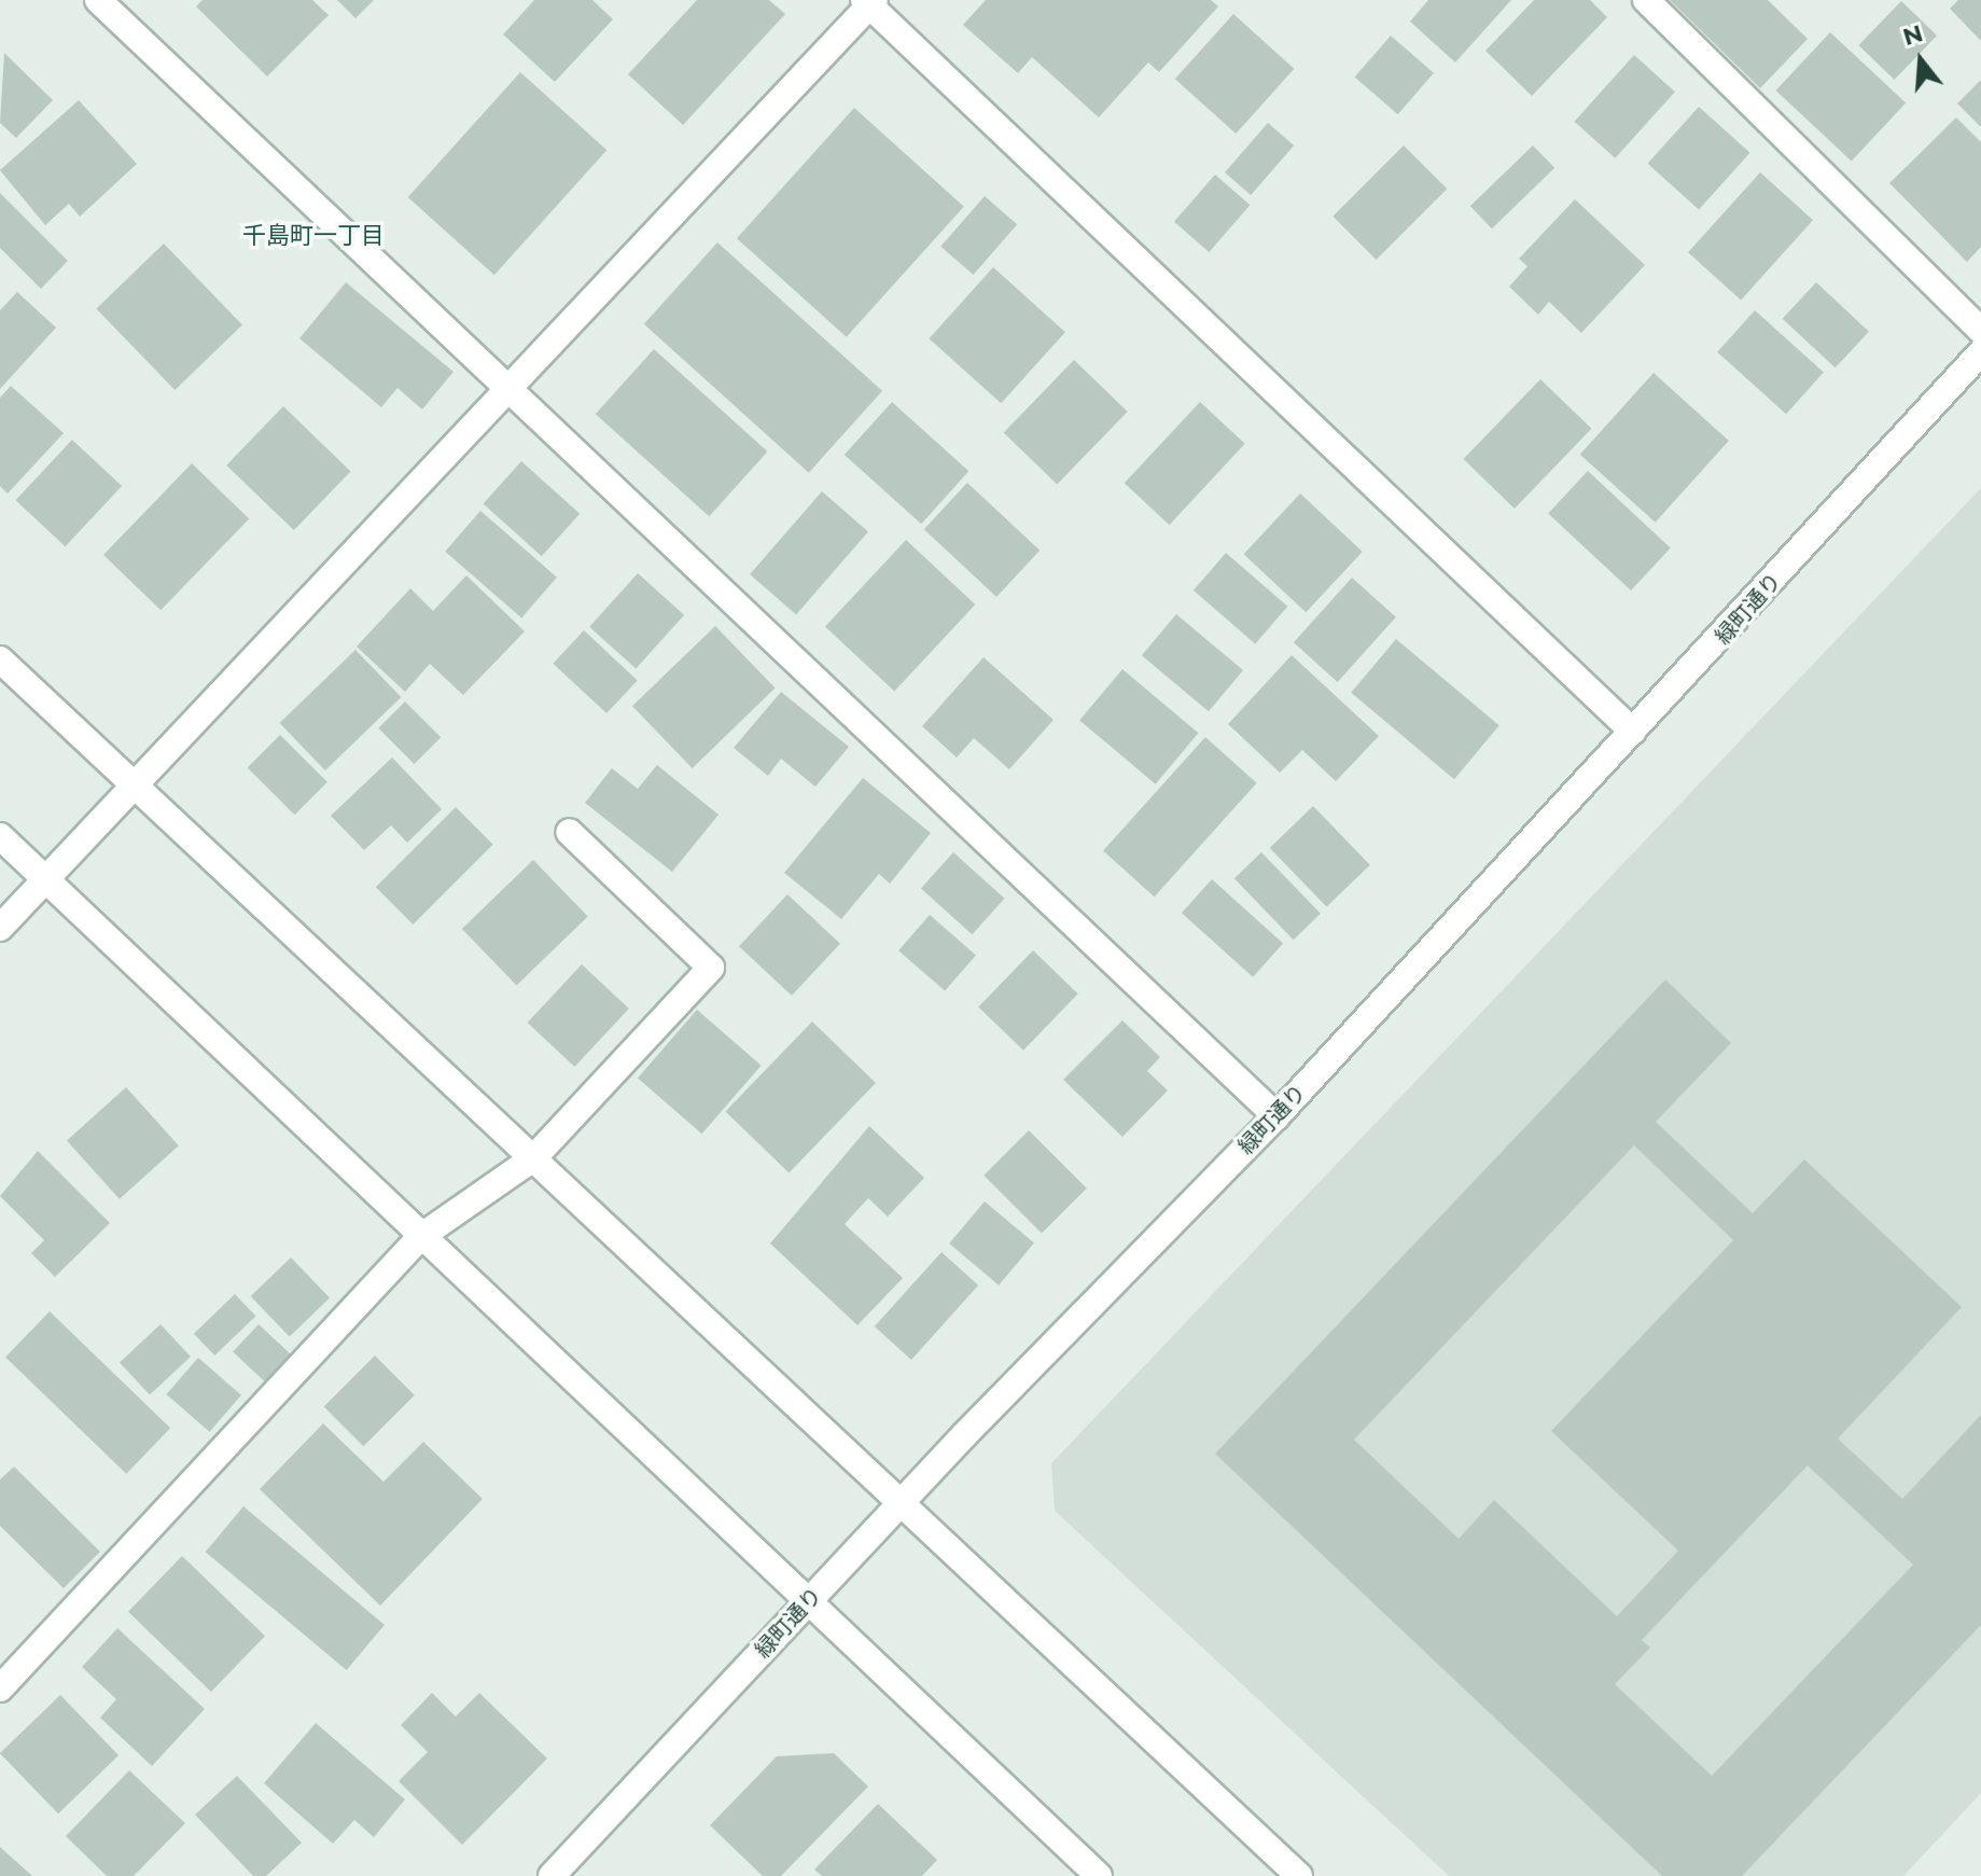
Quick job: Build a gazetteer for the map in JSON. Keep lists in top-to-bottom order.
{
  "streets": {
    "street": ["緑町通り"]
  },
  "districts": ["千島町一丁目"],
  "north": "top"
}
